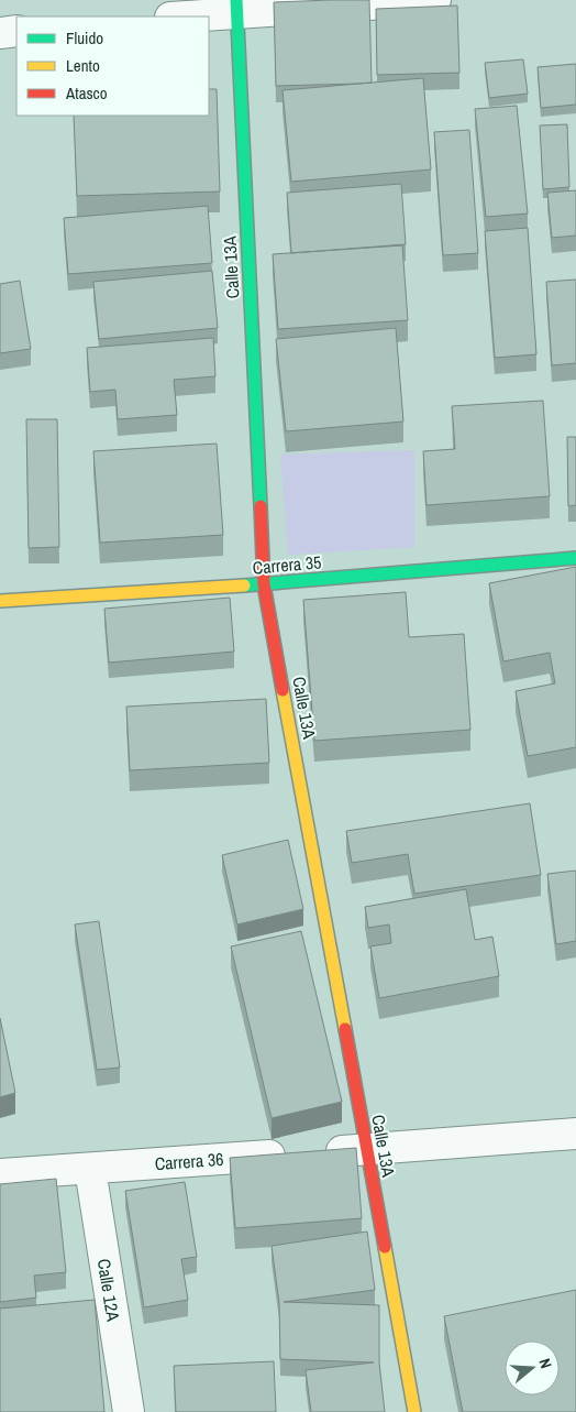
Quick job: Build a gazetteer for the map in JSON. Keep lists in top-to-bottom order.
{
  "streets": {
    "street": [
      "Calle 13A",
      "Carrera 35",
      "Carrera 36",
      "Calle 12A"
    ]
  },
  "crossings": [
    ["Calle 13A", "Carrera 35"],
    ["Calle 13A", "Carrera 36"],
    ["Carrera 36", "Calle 12A"]
  ],
  "legend": ["Fluido", "Lento", "Atasco"],
  "north": "right"
}
